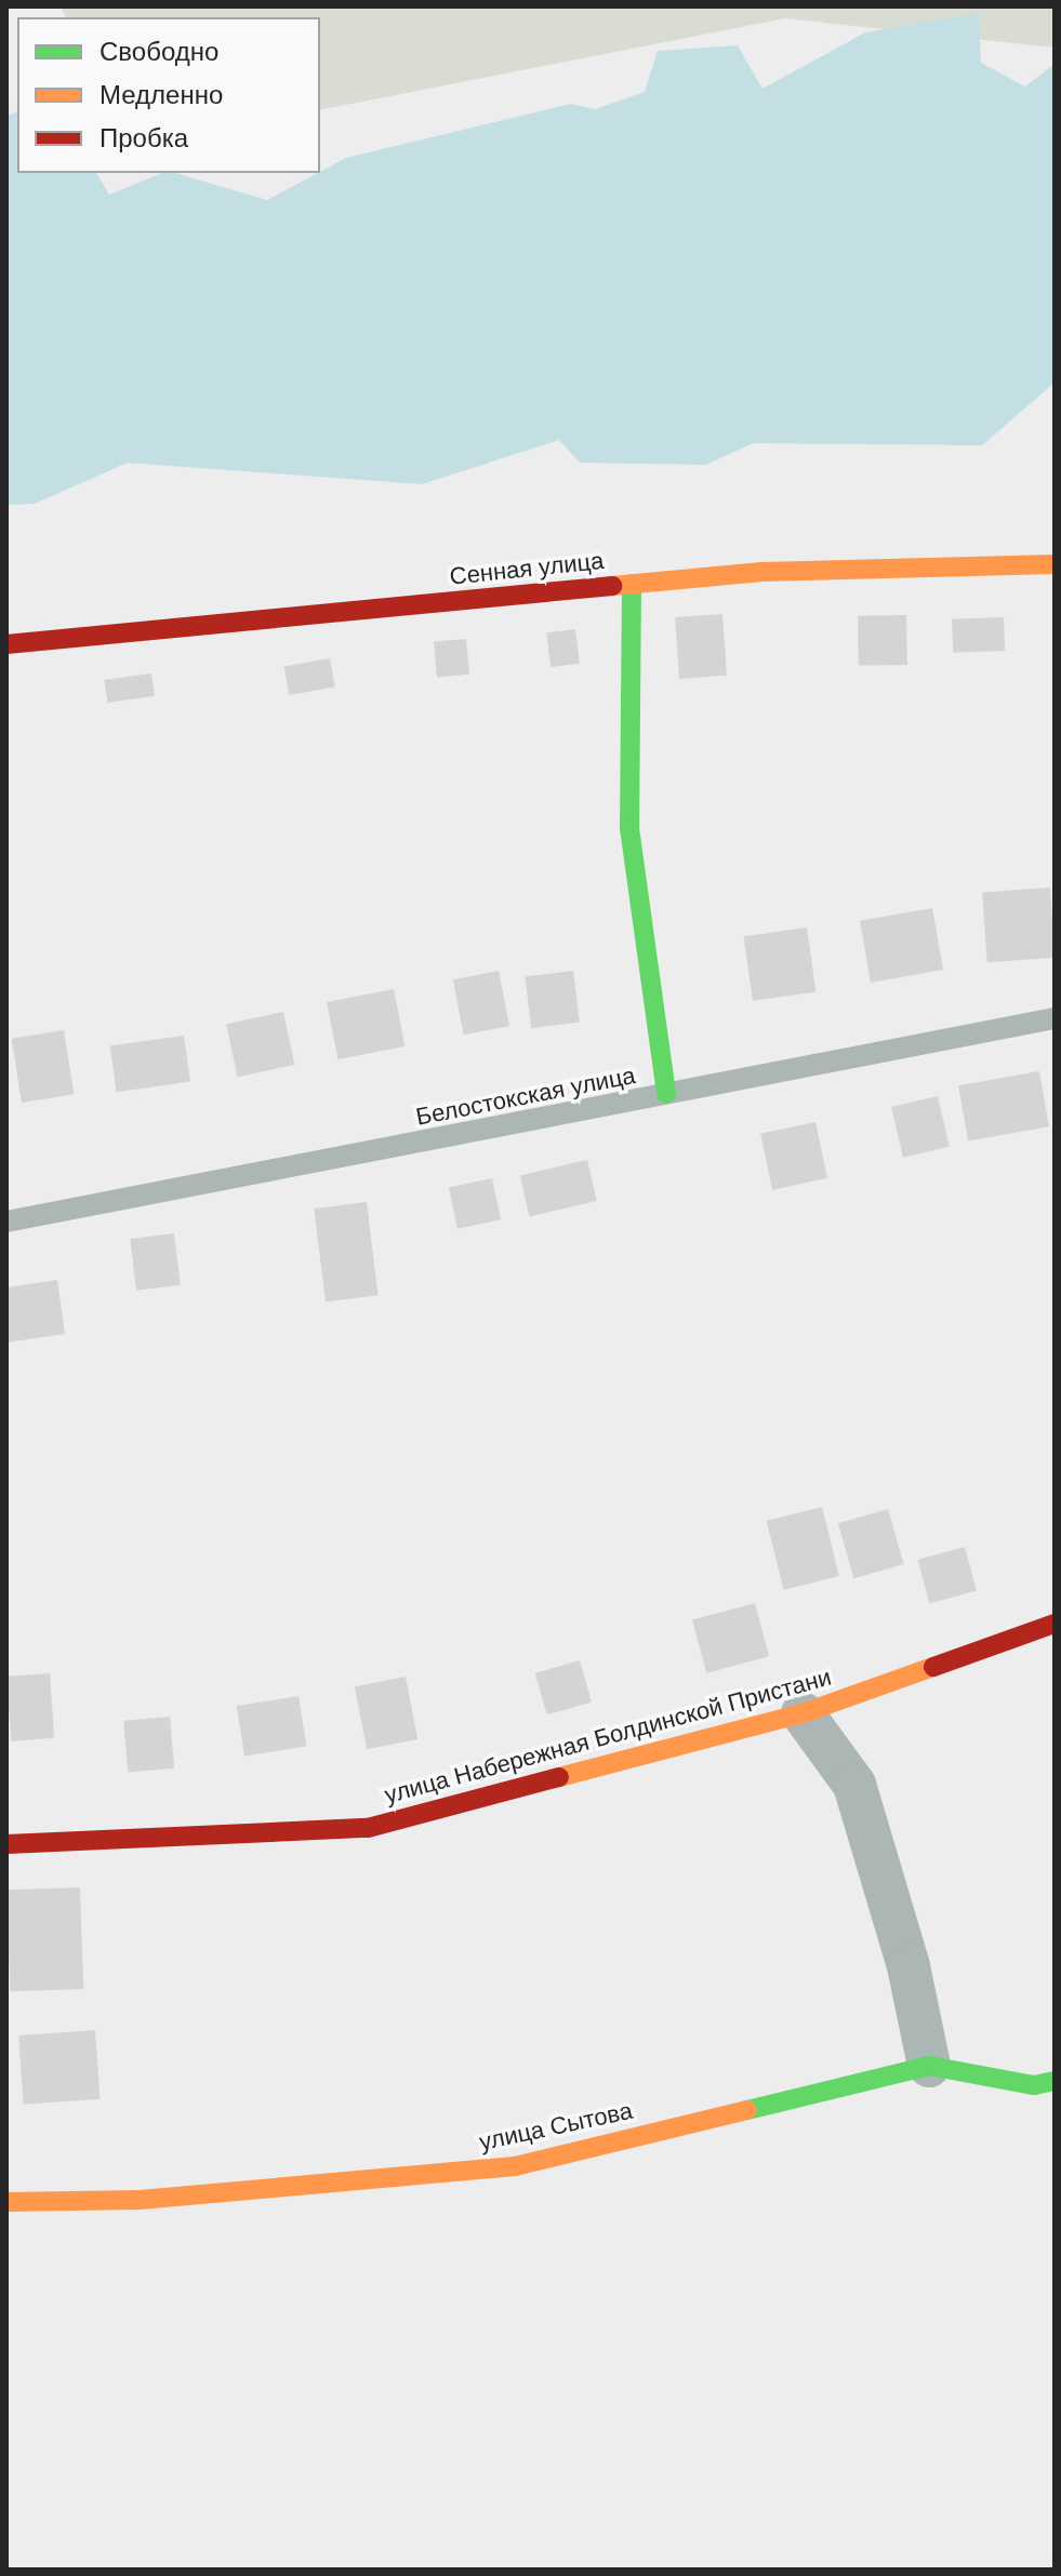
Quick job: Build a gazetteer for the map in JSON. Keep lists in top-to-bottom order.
{
  "streets": {
    "street": ["Сенная улица", "улица Набережная Болдинской Пристани", "улица Сытова"],
    "lane": ["Белостокская улица"]
  },
  "legend": ["Свободно", "Медленно", "Пробка"]
}
